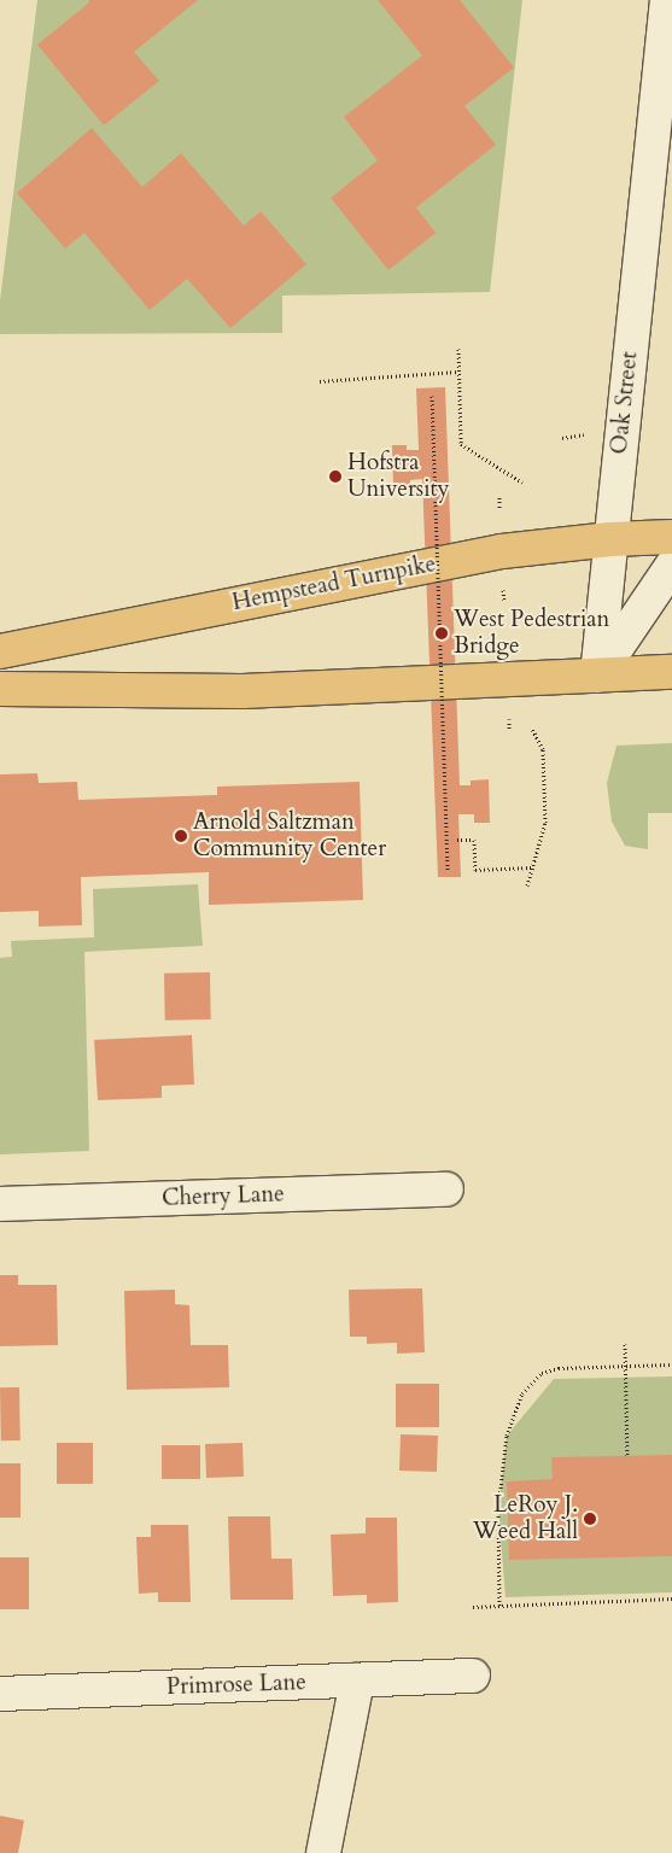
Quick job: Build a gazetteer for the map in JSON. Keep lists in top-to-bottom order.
{
  "streets": {
    "main road": ["Hempstead Turnpike"],
    "street": ["Oak Street", "Cherry Lane", "Primrose Lane"]
  },
  "crossings": [
    ["Oak Street", "Hempstead Turnpike"]
  ],
  "places": [
    "Hofstra University",
    "West Pedestrian Bridge",
    "Arnold Saltzman Community Center",
    "LeRoy J. Weed Hall"
  ]
}
